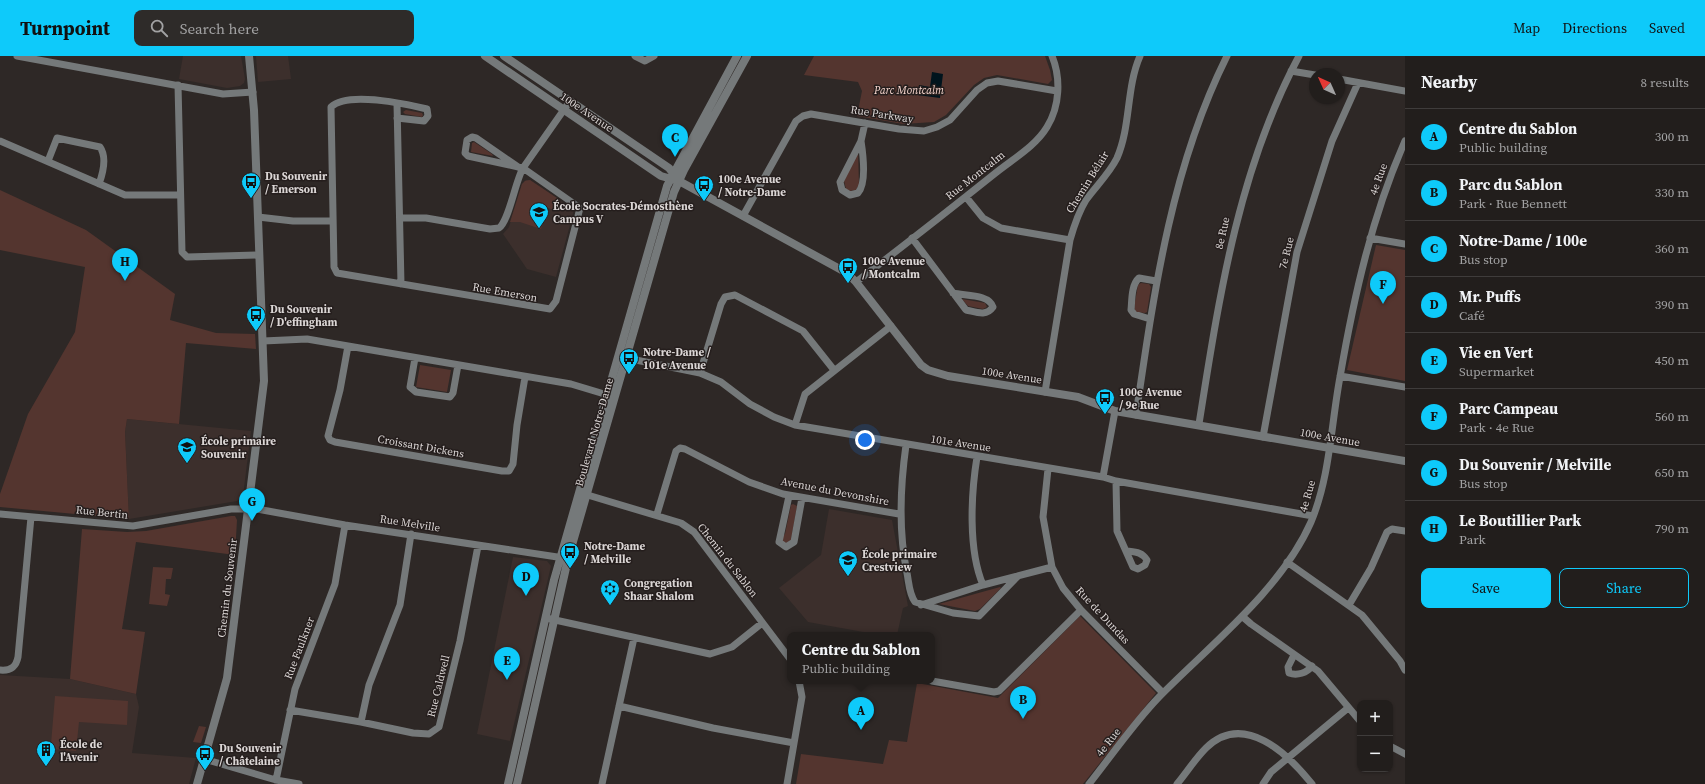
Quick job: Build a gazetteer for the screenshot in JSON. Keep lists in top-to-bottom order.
{
  "streets": {
    "street": [
      "100e Avenue",
      "Rue Parkway",
      "Rue Montcalm",
      "4e Rue",
      "Chemin Bélair",
      "8e Rue",
      "7e Rue",
      "Rue Emerson",
      "Boulevard Notre-Dame",
      "101e Avenue",
      "Croissant Dickens",
      "Avenue du Devonshire",
      "Rue Bertin",
      "Rue Melville",
      "Chemin du Sablon",
      "Chemin du Souvenir",
      "Rue de Dundas",
      "Rue Faulkner",
      "Rue Caldwell"
    ]
  },
  "crossings": [
    ["100e Avenue", "Rue Parkway"],
    ["100e Avenue", "Rue Montcalm"],
    ["100e Avenue", "4e Rue"],
    ["100e Avenue", "Chemin Bélair"],
    ["100e Avenue", "8e Rue"],
    ["100e Avenue", "7e Rue"],
    ["100e Avenue", "Boulevard Notre-Dame"],
    ["Rue Parkway", "Rue Montcalm"],
    ["4e Rue", "101e Avenue"],
    ["4e Rue", "Rue de Dundas"],
    ["Boulevard Notre-Dame", "101e Avenue"],
    ["Boulevard Notre-Dame", "Rue Melville"],
    ["Boulevard Notre-Dame", "Chemin du Sablon"],
    ["101e Avenue", "Rue de Dundas"],
    ["Avenue du Devonshire", "Chemin du Sablon"],
    ["Rue Bertin", "Rue Melville"],
    ["Rue Bertin", "Chemin du Souvenir"],
    ["Rue Melville", "Chemin du Souvenir"],
    ["Rue Melville", "Rue Faulkner"],
    ["Rue Melville", "Rue Caldwell"],
    ["Rue Faulkner", "Rue Caldwell"]
  ],
  "parks": ["Parc Montcalm"],
  "places": {
    "bus stop": [
      "Du Souvenir / Emerson",
      "100e Avenue / Notre-Dame",
      "100e Avenue / Montcalm",
      "Du Souvenir / D'effingham",
      "Notre-Dame / 101e Avenue",
      "100e Avenue / 9e Rue",
      "Notre-Dame / Melville",
      "Du Souvenir / Châtelaine"
    ],
    "school or university": ["École Socrates-Démosthène Campus V", "École primaire Souvenir", "École primaire Crestview"],
    "synagogue": ["Congregation Shaar Shalom"],
    "building": ["École de l'Avenir"]
  },
  "north": "top left",
  "page": {
    "header": "Turnpoint",
    "search": "Search here",
    "nav": ["Map", "Directions", "Saved"],
    "heading": ["Nearby", "8 results"],
    "list": [
      {
        "mark": "A",
        "name": "Centre du Sablon",
        "note": "Public building",
        "value": "300 m"
      },
      {
        "mark": "B",
        "name": "Parc du Sablon",
        "note": "Park · Rue Bennett",
        "value": "330 m"
      },
      {
        "mark": "C",
        "name": "Notre-Dame / 100e",
        "note": "Bus stop",
        "value": "360 m"
      },
      {
        "mark": "D",
        "name": "Mr. Puffs",
        "note": "Café",
        "value": "390 m"
      },
      {
        "mark": "E",
        "name": "Vie en Vert",
        "note": "Supermarket",
        "value": "450 m"
      },
      {
        "mark": "F",
        "name": "Parc Campeau",
        "note": "Park · 4e Rue",
        "value": "560 m"
      },
      {
        "mark": "G",
        "name": "Du Souvenir / Melville",
        "note": "Bus stop",
        "value": "650 m"
      },
      {
        "mark": "H",
        "name": "Le Boutillier Park",
        "note": "Park",
        "value": "790 m"
      }
    ],
    "pins": [
      "C",
      "H",
      "F",
      "G",
      "D",
      "E",
      "B",
      "A"
    ],
    "buttons": ["Save", "Share"],
    "popup": ["Centre du Sablon", "Public building"],
    "map_buttons": ["+", "−"]
  }
}
